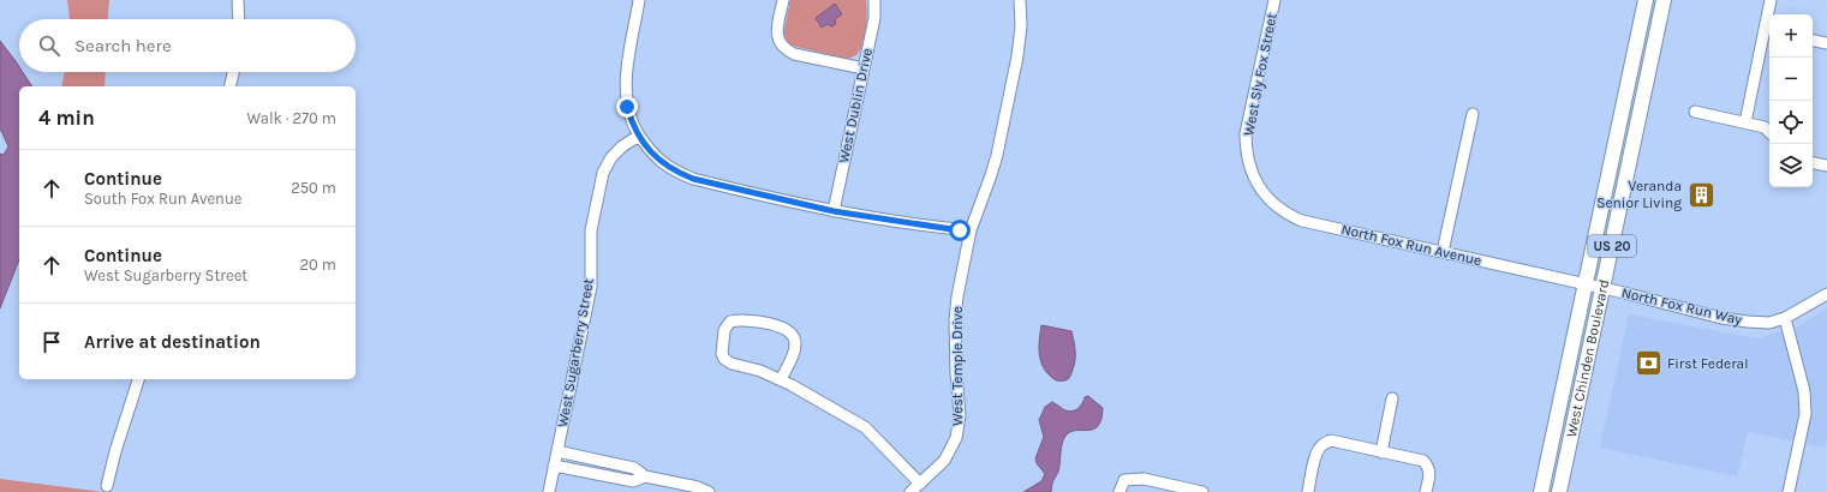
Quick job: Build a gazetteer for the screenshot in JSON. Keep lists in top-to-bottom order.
{
  "streets": {
    "main road": ["US 20", "West Chinden Boulevard"],
    "street": [
      "West Sly Fox Street",
      "West Dublin Drive",
      "North Fox Run Avenue",
      "North Fox Run Way",
      "West Sugarberry Street",
      "West Temple Drive"
    ]
  },
  "crossings": [
    ["West Sly Fox Street", "North Fox Run Avenue"],
    ["North Fox Run Avenue", "North Fox Run Way"],
    ["North Fox Run Avenue", "West Chinden Boulevard"],
    ["North Fox Run Way", "West Chinden Boulevard"]
  ],
  "places": {
    "building": ["Veranda Senior Living"],
    "bank": ["First Federal"]
  },
  "page": {
    "map_buttons": ["+", "−"],
    "search": "Search here",
    "heading": ["4 min", "Walk · 270 m"],
    "list": [
      ["Continue", "South Fox Run Avenue", "250 m"],
      ["Continue", "West Sugarberry Street", "20 m"],
      "Arrive at destination"
    ]
  }
}
